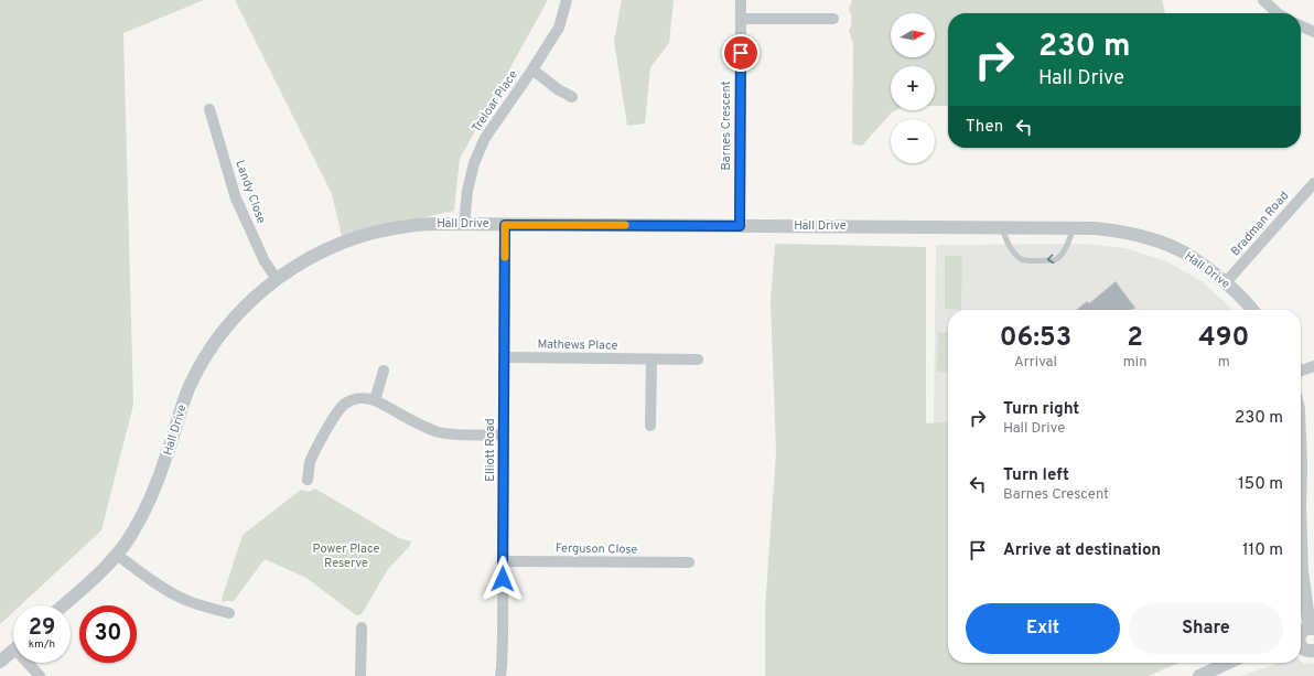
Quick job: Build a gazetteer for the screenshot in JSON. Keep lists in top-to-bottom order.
{
  "streets": {
    "street": [
      "Treloar Place",
      "Barnes Crescent",
      "Landy Close",
      "Hall Drive",
      "Bradman Road",
      "Mathews Place",
      "Elliott Road",
      "Ferguson Close"
    ]
  },
  "crossings": [
    ["Treloar Place", "Hall Drive"],
    ["Barnes Crescent", "Hall Drive"],
    ["Landy Close", "Hall Drive"],
    ["Hall Drive", "Bradman Road"],
    ["Hall Drive", "Elliott Road"],
    ["Mathews Place", "Elliott Road"],
    ["Elliott Road", "Ferguson Close"]
  ],
  "parks": ["Power Place Reserve"],
  "north": "right",
  "page": {
    "map_buttons": ["+", "−"],
    "turn": ["230 m", "Hall Drive"],
    "then": "Then",
    "eta": [
      "06:53",
      "Arrival",
      "2",
      "min",
      "490",
      "m"
    ],
    "list": [
      {
        "name": "Turn right",
        "note": "Hall Drive",
        "value": "230 m"
      },
      {
        "name": "Turn left",
        "note": "Barnes Crescent",
        "value": "150 m"
      },
      {
        "name": "Arrive at destination",
        "value": "110 m"
      }
    ],
    "buttons": ["Exit", "Share"],
    "speed": "29 km/h",
    "limit": "30"
  }
}
